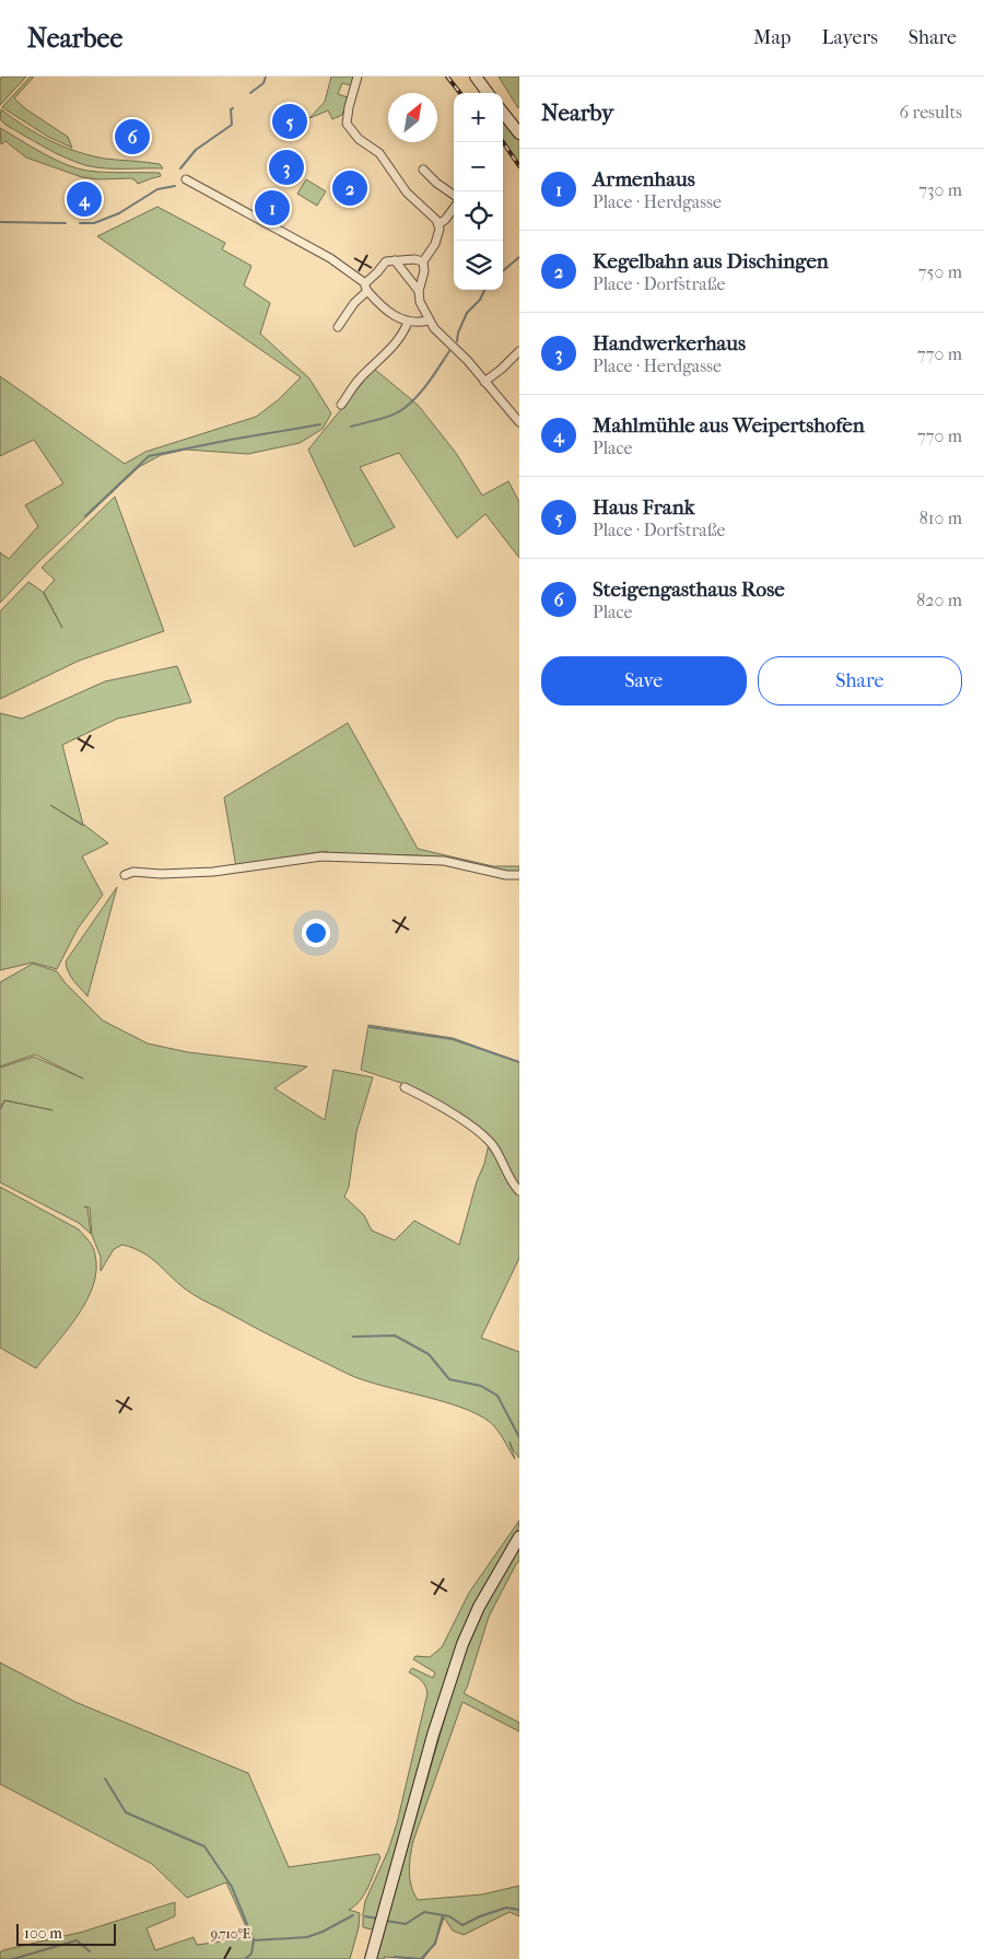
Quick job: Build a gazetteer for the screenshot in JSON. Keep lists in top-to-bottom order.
{
  "scale_bar": "100 m",
  "north": "top right",
  "page": {
    "header": "Nearbee",
    "nav": ["Map", "Layers", "Share"],
    "heading": ["Nearby", "6 results"],
    "map_buttons": ["+", "−"],
    "pins": [
      "5",
      "6",
      "3",
      "2",
      "4",
      "1"
    ],
    "list": [
      {
        "mark": "1",
        "name": "Armenhaus",
        "note": "Place · Herdgasse",
        "value": "730 m"
      },
      {
        "mark": "2",
        "name": "Kegelbahn aus Dischingen",
        "note": "Place · Dorfstraße",
        "value": "750 m"
      },
      {
        "mark": "3",
        "name": "Handwerkerhaus",
        "note": "Place · Herdgasse",
        "value": "770 m"
      },
      {
        "mark": "4",
        "name": "Mahlmühle aus Weipertshofen",
        "note": "Place",
        "value": "770 m"
      },
      {
        "mark": "5",
        "name": "Haus Frank",
        "note": "Place · Dorfstraße",
        "value": "810 m"
      },
      {
        "mark": "6",
        "name": "Steigengasthaus Rose",
        "note": "Place",
        "value": "820 m"
      }
    ],
    "buttons": ["Save", "Share"],
    "scale": "100 m"
  },
  "coordinates": ["9.710°E"]
}
